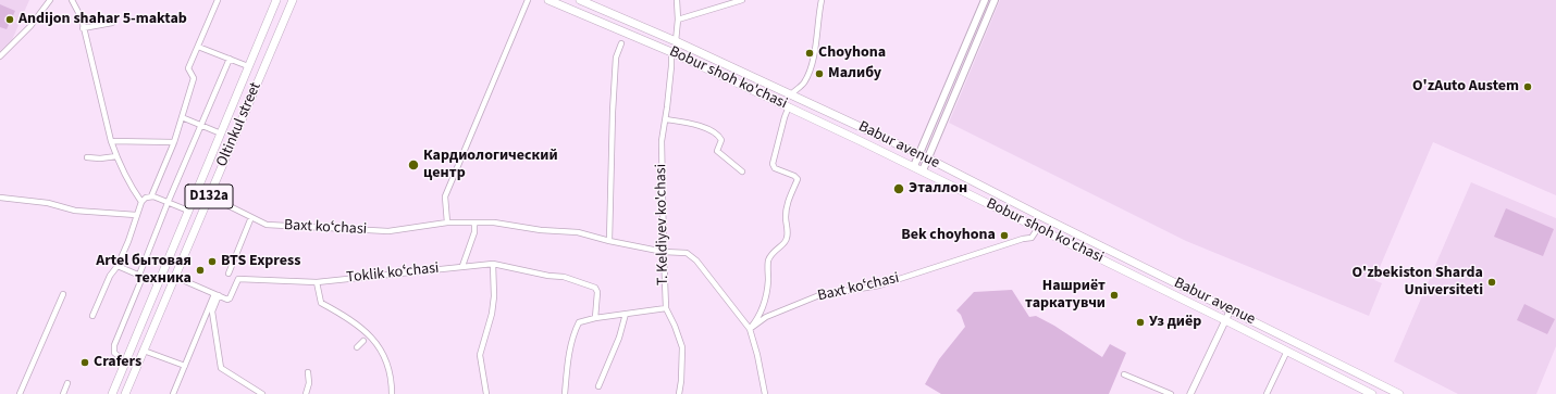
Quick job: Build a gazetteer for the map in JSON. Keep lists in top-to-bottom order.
{
  "streets": {
    "main road": [
      "Bobur shoh ko'chasi",
      "Oltinkul street",
      "Babur avenue",
      "D132a"
    ],
    "street": ["T. Keldiyev ko'chasi", "Baxt koʻchasi", "Toklik koʻchasi"]
  },
  "crossings": [
    ["Bobur shoh ko'chasi", "T. Keldiyev ko'chasi"],
    ["Bobur shoh ko'chasi", "Baxt koʻchasi"],
    ["Oltinkul street", "Baxt koʻchasi"],
    ["T. Keldiyev ko'chasi", "Baxt koʻchasi"]
  ],
  "places": [
    "Andijon shahar 5-maktab",
    "Choyhona",
    "Малибу",
    "O'zAuto Austem",
    "Кардиологический центр",
    "Эталлон",
    "Bek choyhona",
    "BTS Express",
    "Artel бытовая техника",
    "O'zbekiston Sharda Universiteti",
    "Нашриёт таркатувчи",
    "Уз диёр",
    "Crafers"
  ]
}
